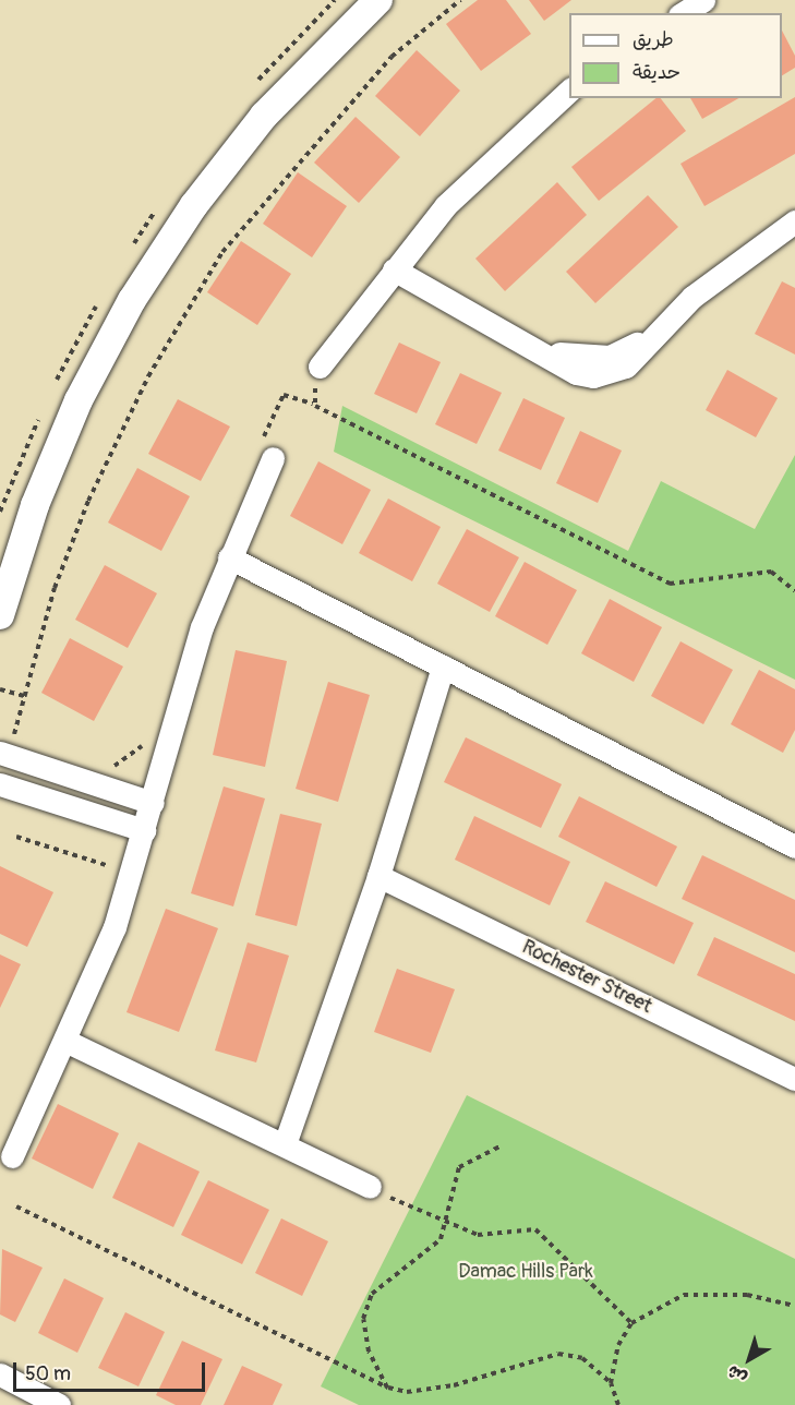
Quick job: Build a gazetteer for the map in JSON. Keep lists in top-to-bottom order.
{
  "streets": {
    "street": ["Rochester Street"]
  },
  "parks": ["Damac Hills Park"],
  "legend": ["طريق", "حديقة"],
  "scale_bar": "50 m",
  "north": "bottom left"
}
